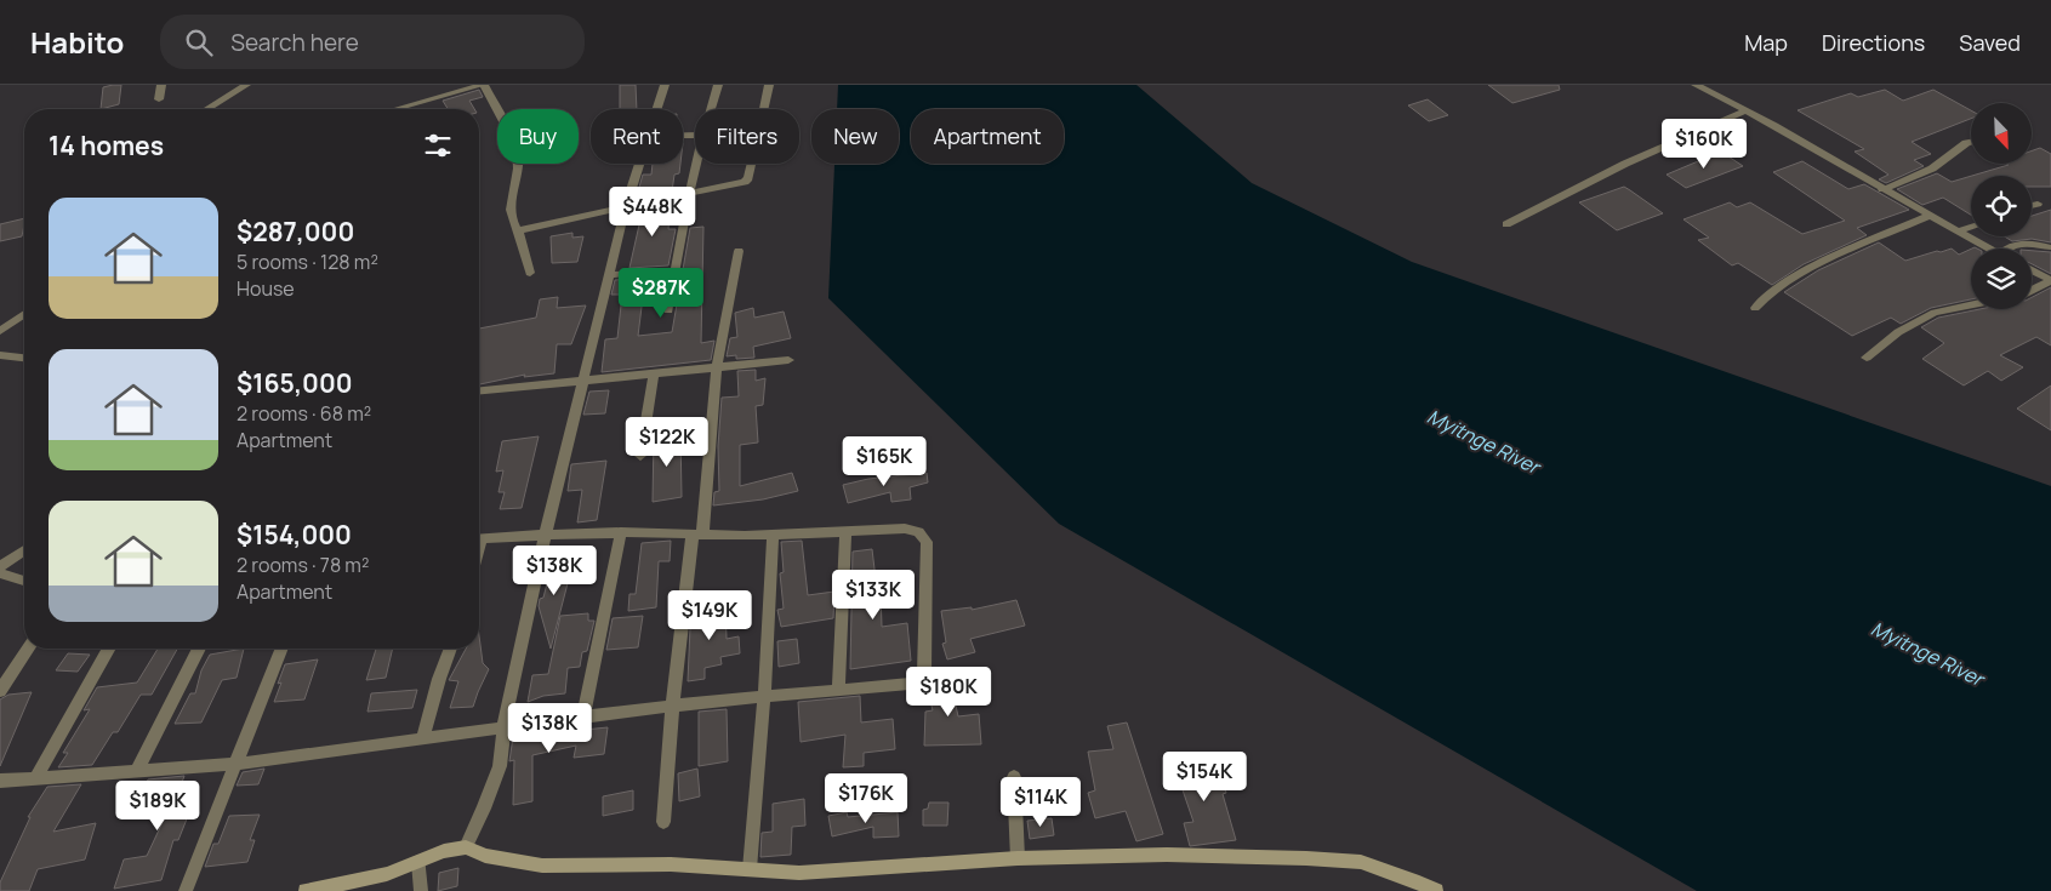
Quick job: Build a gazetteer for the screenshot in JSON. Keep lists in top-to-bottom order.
{
  "water": ["Myitnge River"],
  "north": "bottom right",
  "page": {
    "header": "Habito",
    "search": "Search here",
    "nav": ["Map", "Directions", "Saved"],
    "chip": [
      "Buy",
      "Rent",
      "Filters",
      "New",
      "Apartment"
    ],
    "heading": "14 homes",
    "price": [
      "$160K",
      "$448K",
      "$287K",
      "$122K",
      "$165K",
      "$138K",
      "$133K",
      "$149K",
      "$180K",
      "$138K",
      "$154K",
      "$176K",
      "$114K",
      "$189K"
    ],
    "list": [
      {
        "name": "$287,000",
        "note": "5 rooms · 128 m² · House"
      },
      {
        "name": "$165,000",
        "note": "2 rooms · 68 m² · Apartment"
      },
      {
        "name": "$154,000",
        "note": "2 rooms · 78 m² · Apartment"
      }
    ]
  }
}
